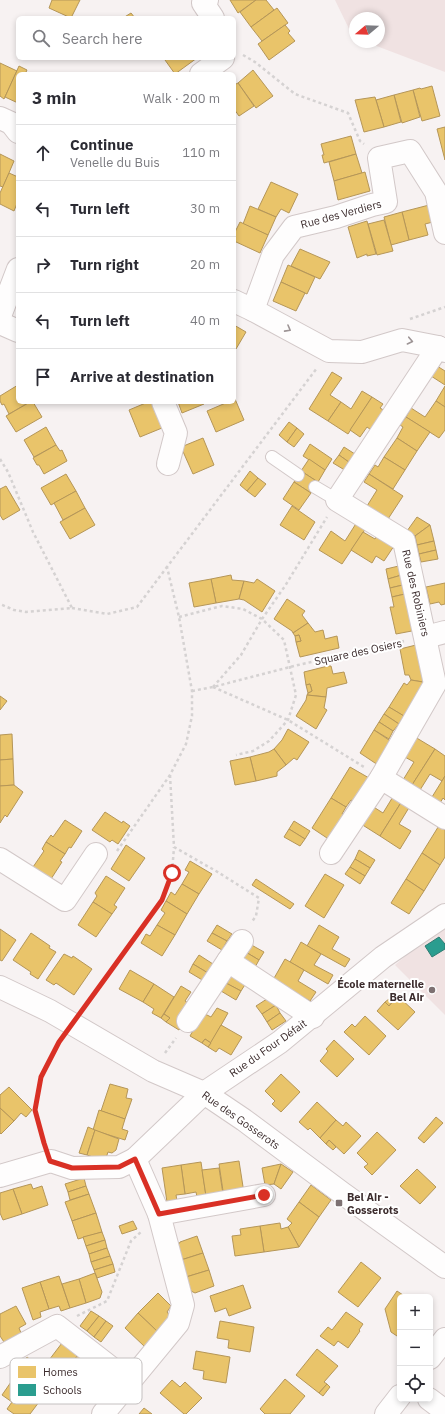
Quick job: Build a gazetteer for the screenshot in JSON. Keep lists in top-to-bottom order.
{
  "streets": {
    "street": [
      "Rue des Verdiers",
      "Rue des Robiniers",
      "Rue du Four Défait",
      "Rue des Gosserots"
    ],
    "path": ["Square des Osiers"]
  },
  "crossings": [
    ["Rue des Robiniers", "Square des Osiers"],
    ["Rue du Four Défait", "Rue des Gosserots"]
  ],
  "places": {
    "other": ["École maternelle Bel Air"],
    "transit": ["Bel Air - Gosserots"]
  },
  "legend": ["Homes", "Schools"],
  "north": "left",
  "page": {
    "search": "Search here",
    "heading": ["3 min", "Walk · 200 m"],
    "list": [
      ["Continue", "Venelle du Buis", "110 m"],
      ["Turn left", "30 m"],
      ["Turn right", "20 m"],
      ["Turn left", "40 m"],
      "Arrive at destination"
    ],
    "map_buttons": ["+", "−"]
  }
}
